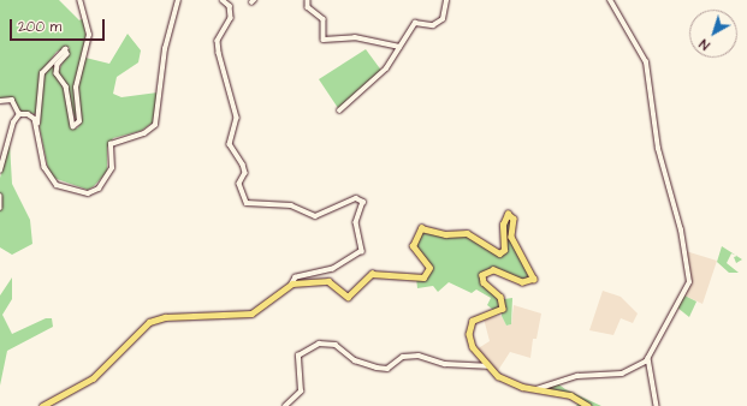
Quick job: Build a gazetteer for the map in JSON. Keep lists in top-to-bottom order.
{
  "scale_bar": "200 m",
  "north": "bottom left"
}
